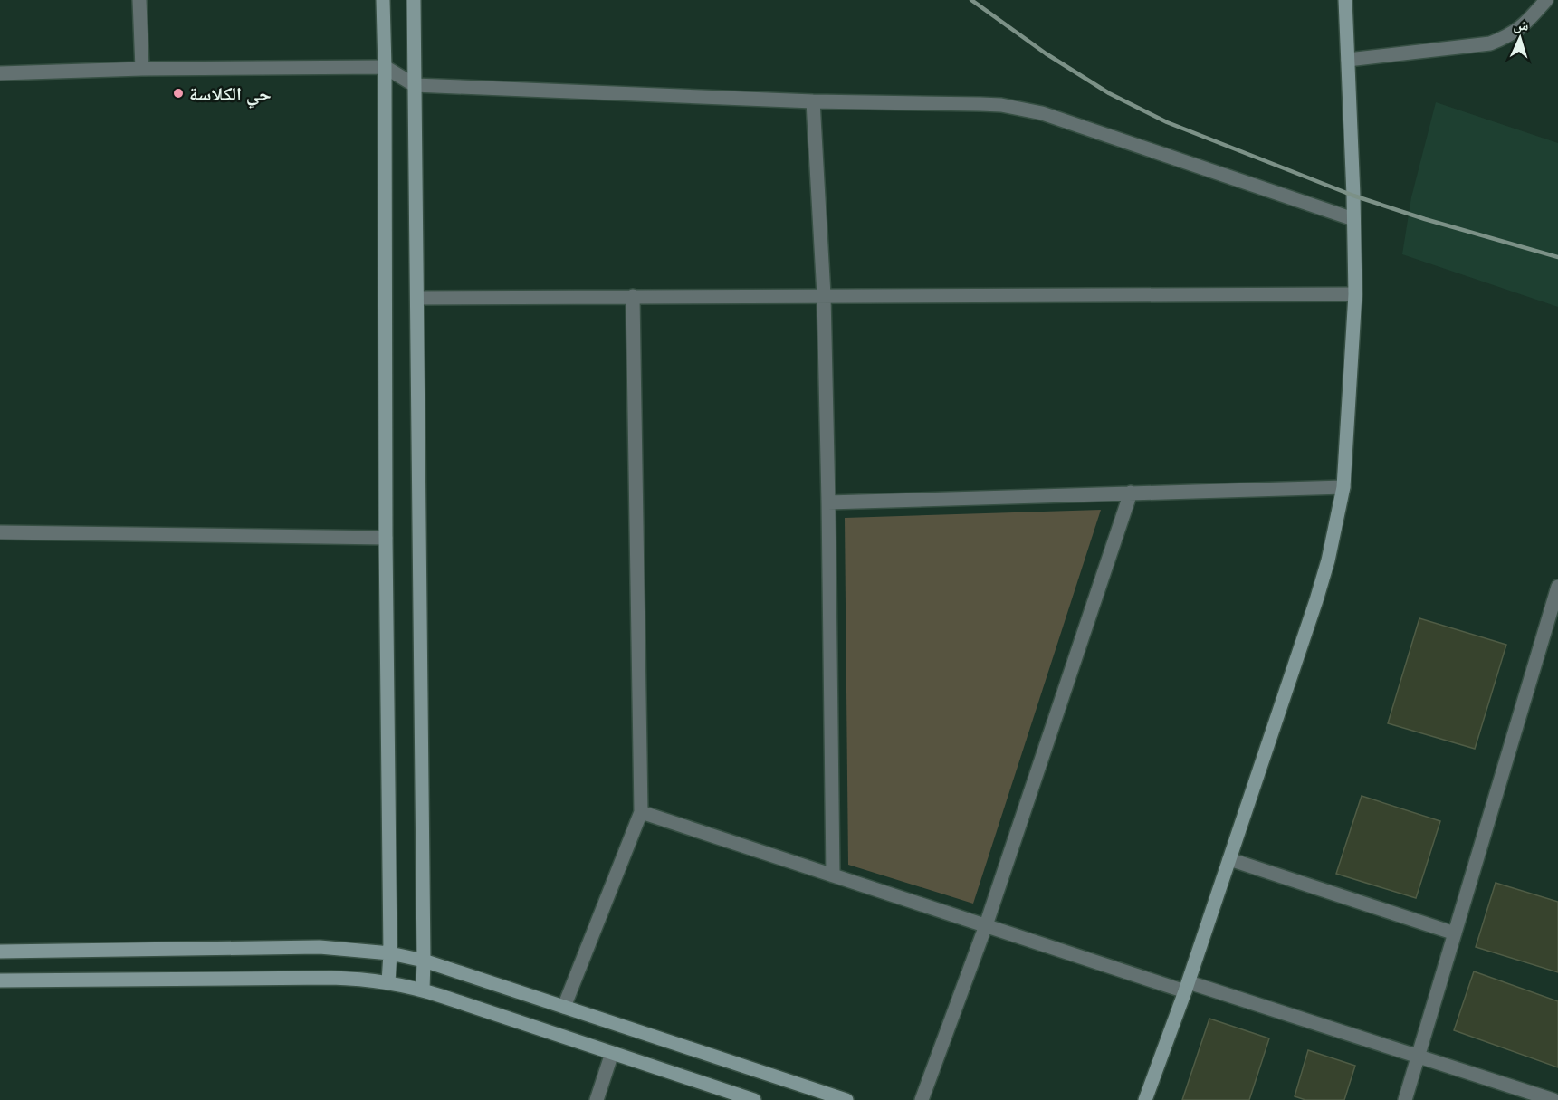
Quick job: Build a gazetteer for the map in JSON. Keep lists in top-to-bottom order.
{
  "places": ["حي الكلاسة"],
  "north": "top"
}
